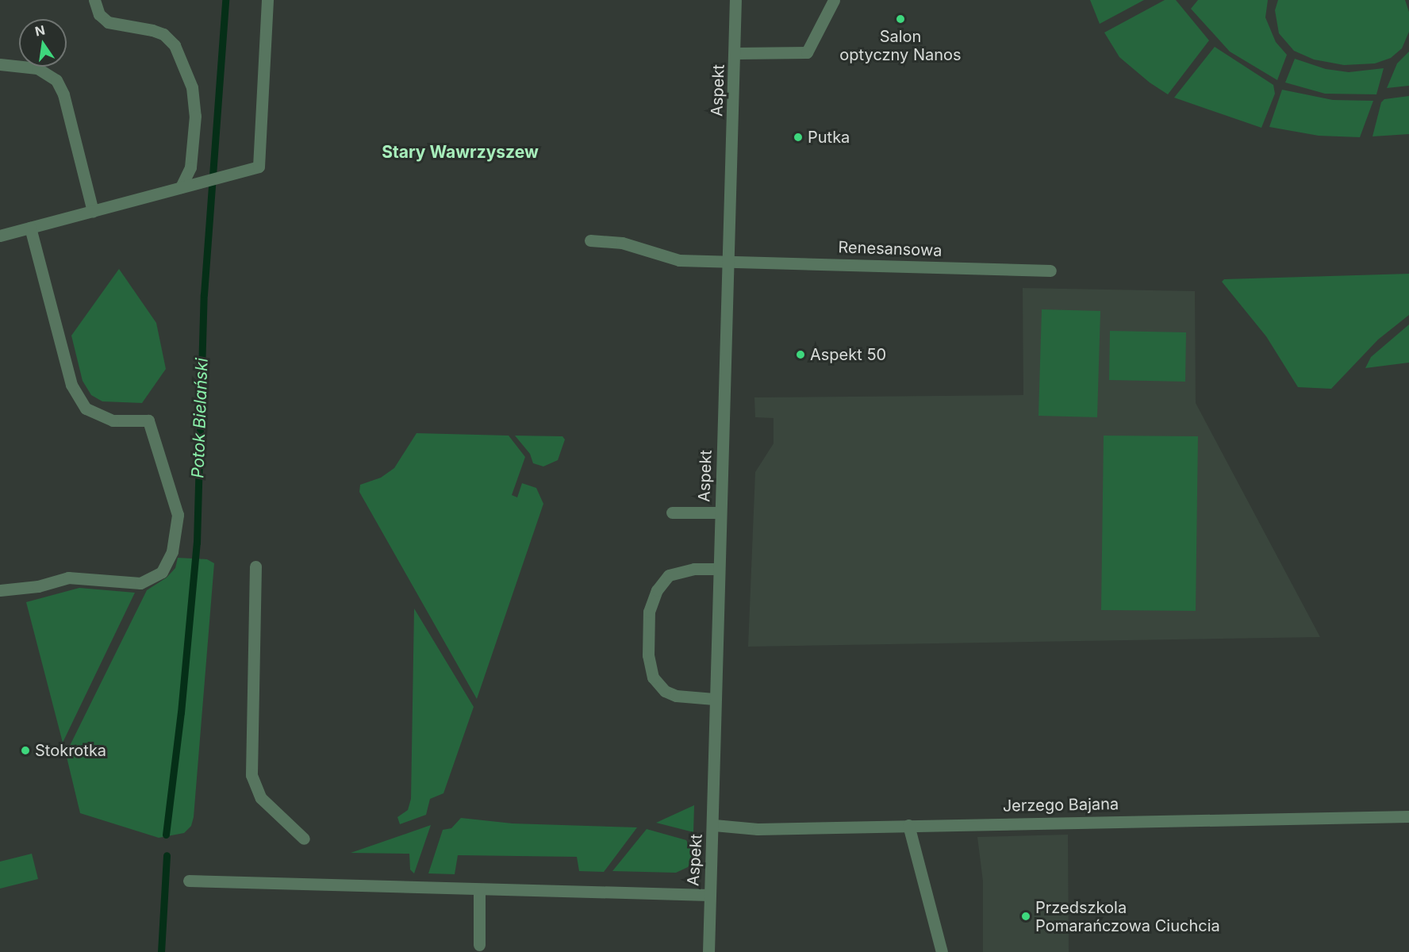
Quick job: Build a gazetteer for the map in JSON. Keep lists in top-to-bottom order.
{
  "streets": {
    "street": ["Aspekt", "Renesansowa", "Jerzego Bajana"]
  },
  "crossings": [
    ["Aspekt", "Renesansowa"],
    ["Aspekt", "Jerzego Bajana"]
  ],
  "districts": ["Stary Wawrzyszew"],
  "water": ["Potok Bielański"],
  "places": [
    "Salon optyczny Nanos",
    "Putka",
    "Aspekt 50",
    "Stokrotka",
    "Przedszkola Pomarańczowa Ciuchcia"
  ],
  "north": "top"
}
